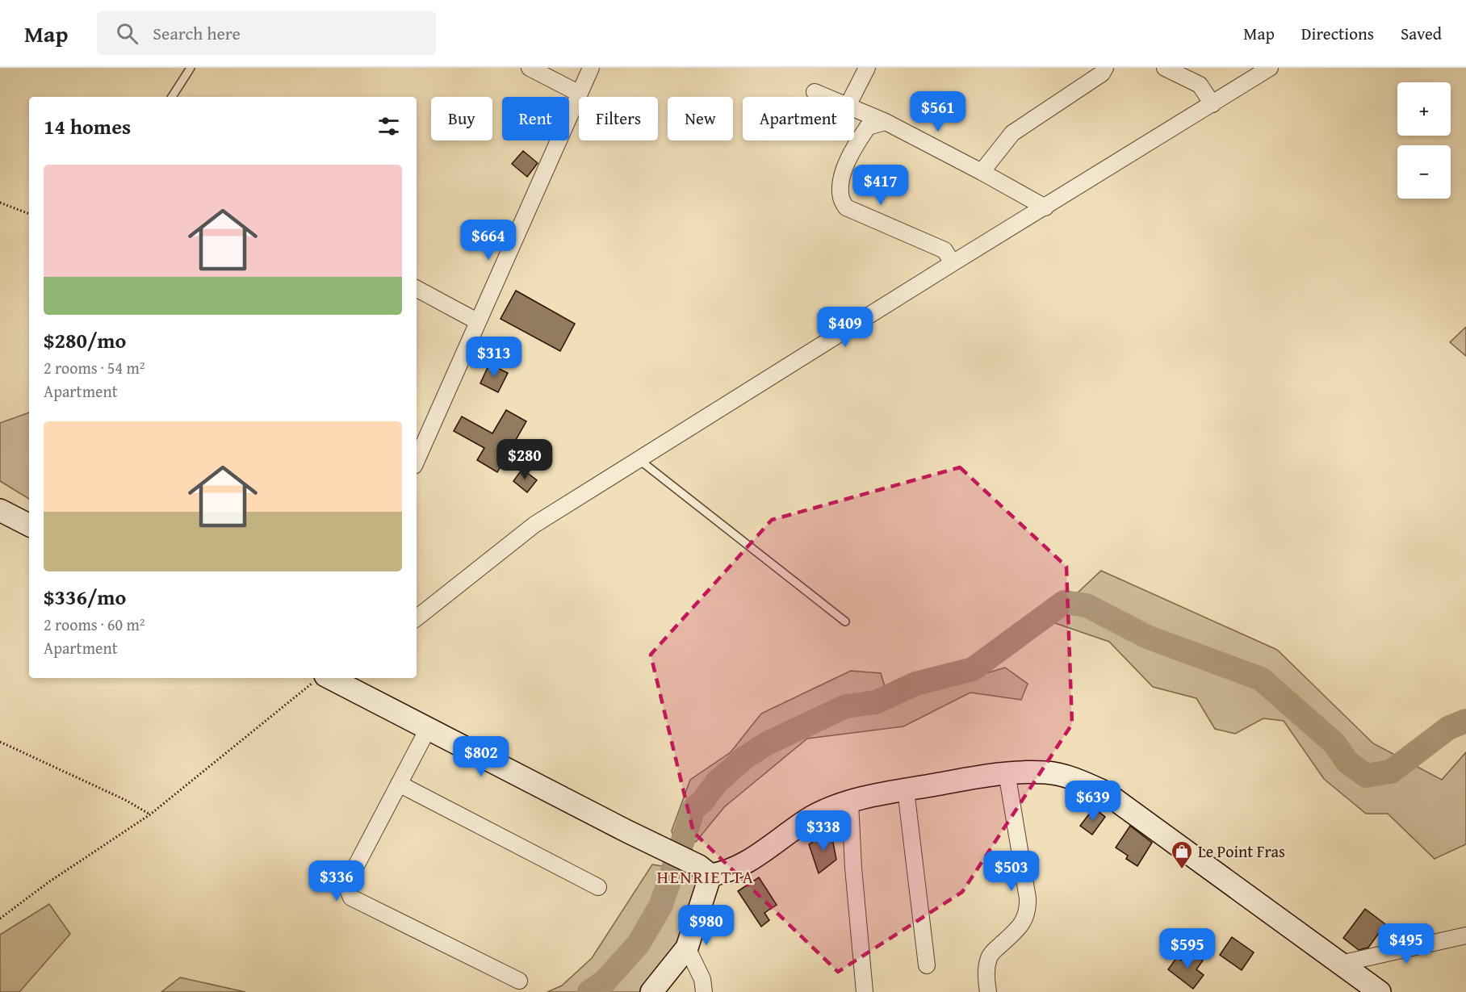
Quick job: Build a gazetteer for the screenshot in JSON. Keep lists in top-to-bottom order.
{
  "districts": ["HENRIETTA"],
  "places": {
    "shop": ["Le Point Fras"]
  },
  "page": {
    "header": "Map",
    "search": "Search here",
    "nav": ["Map", "Directions", "Saved"],
    "map_buttons": ["+", "−"],
    "price": [
      "$561",
      "$417",
      "$664",
      "$409",
      "$313",
      "$280",
      "$802",
      "$639",
      "$338",
      "$503",
      "$336",
      "$980",
      "$495",
      "$595"
    ],
    "chip": [
      "Buy",
      "Rent",
      "Filters",
      "New",
      "Apartment"
    ],
    "heading": "14 homes",
    "list": [
      {
        "name": "$280/mo",
        "note": "2 rooms · 54 m² · Apartment"
      },
      {
        "name": "$336/mo",
        "note": "2 rooms · 60 m² · Apartment"
      }
    ]
  }
}
